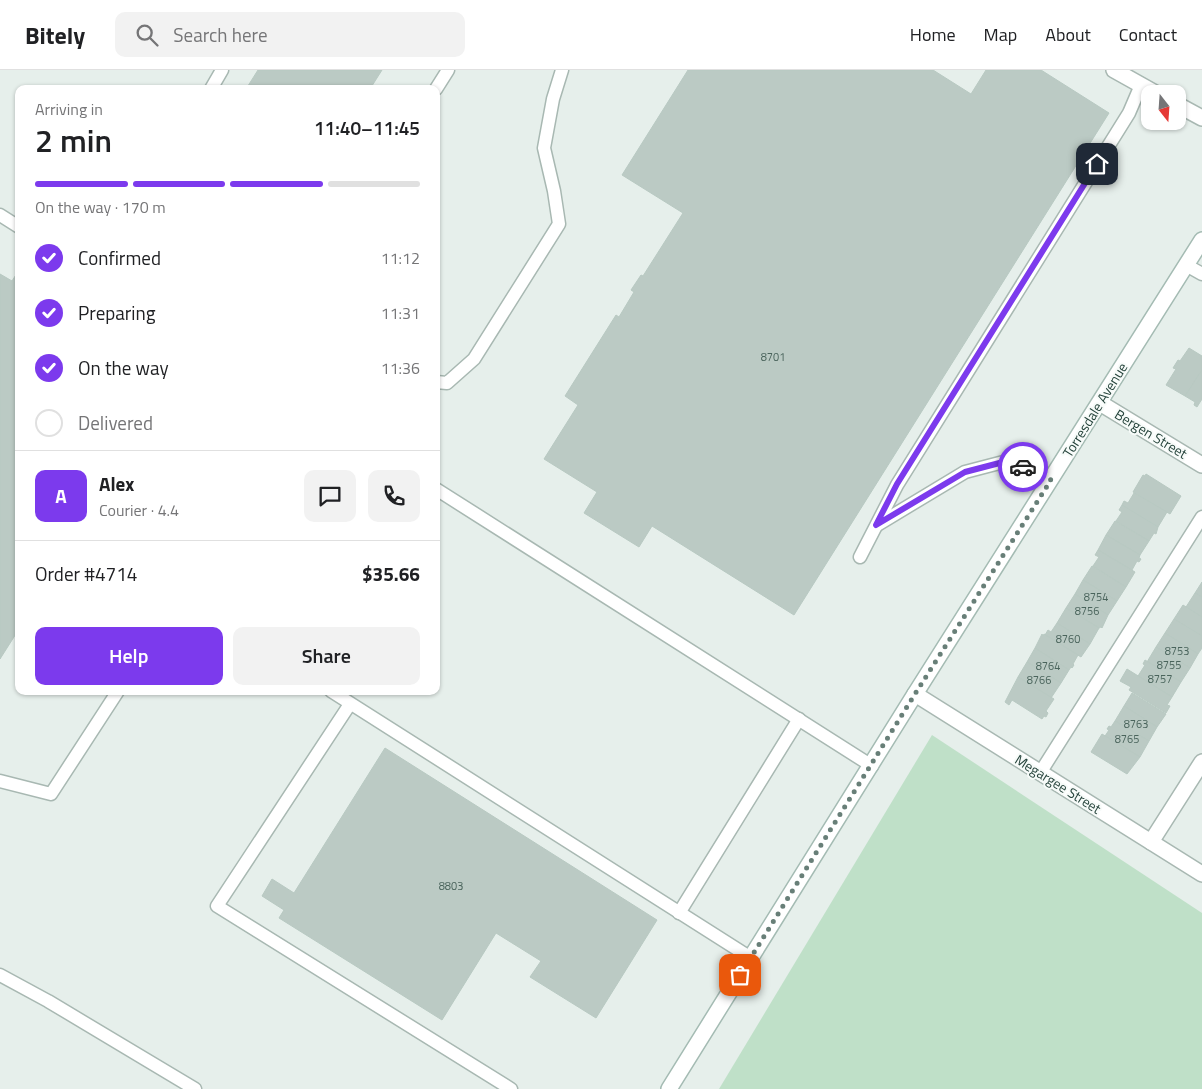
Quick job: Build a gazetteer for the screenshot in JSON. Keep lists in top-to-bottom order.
{
  "streets": {
    "street": ["Torresdale Avenue", "Bergen Street", "Megargee Street"]
  },
  "crossings": [
    ["Torresdale Avenue", "Bergen Street"],
    ["Torresdale Avenue", "Megargee Street"]
  ],
  "house_numbers": [
    "8701",
    "8754",
    "8756",
    "8760",
    "8753",
    "8755",
    "8764",
    "8757",
    "8766",
    "8763",
    "8765",
    "8803"
  ],
  "north": "bottom",
  "page": {
    "header": "Bitely",
    "search": "Search here",
    "nav": [
      "Home",
      "Map",
      "About",
      "Contact"
    ],
    "heading": ["2 min", "Arriving in", "11:40–11:45"],
    "panel": [
      "Alex",
      "Courier · 4.4",
      "Order #4714",
      "$35.66"
    ],
    "bar": "On the way · 170 m",
    "list": [
      ["Confirmed", "11:12"],
      ["Preparing", "11:31"],
      ["On the way", "11:36"],
      "Delivered"
    ],
    "round": "A",
    "buttons": ["Help", "Share"]
  }
}
